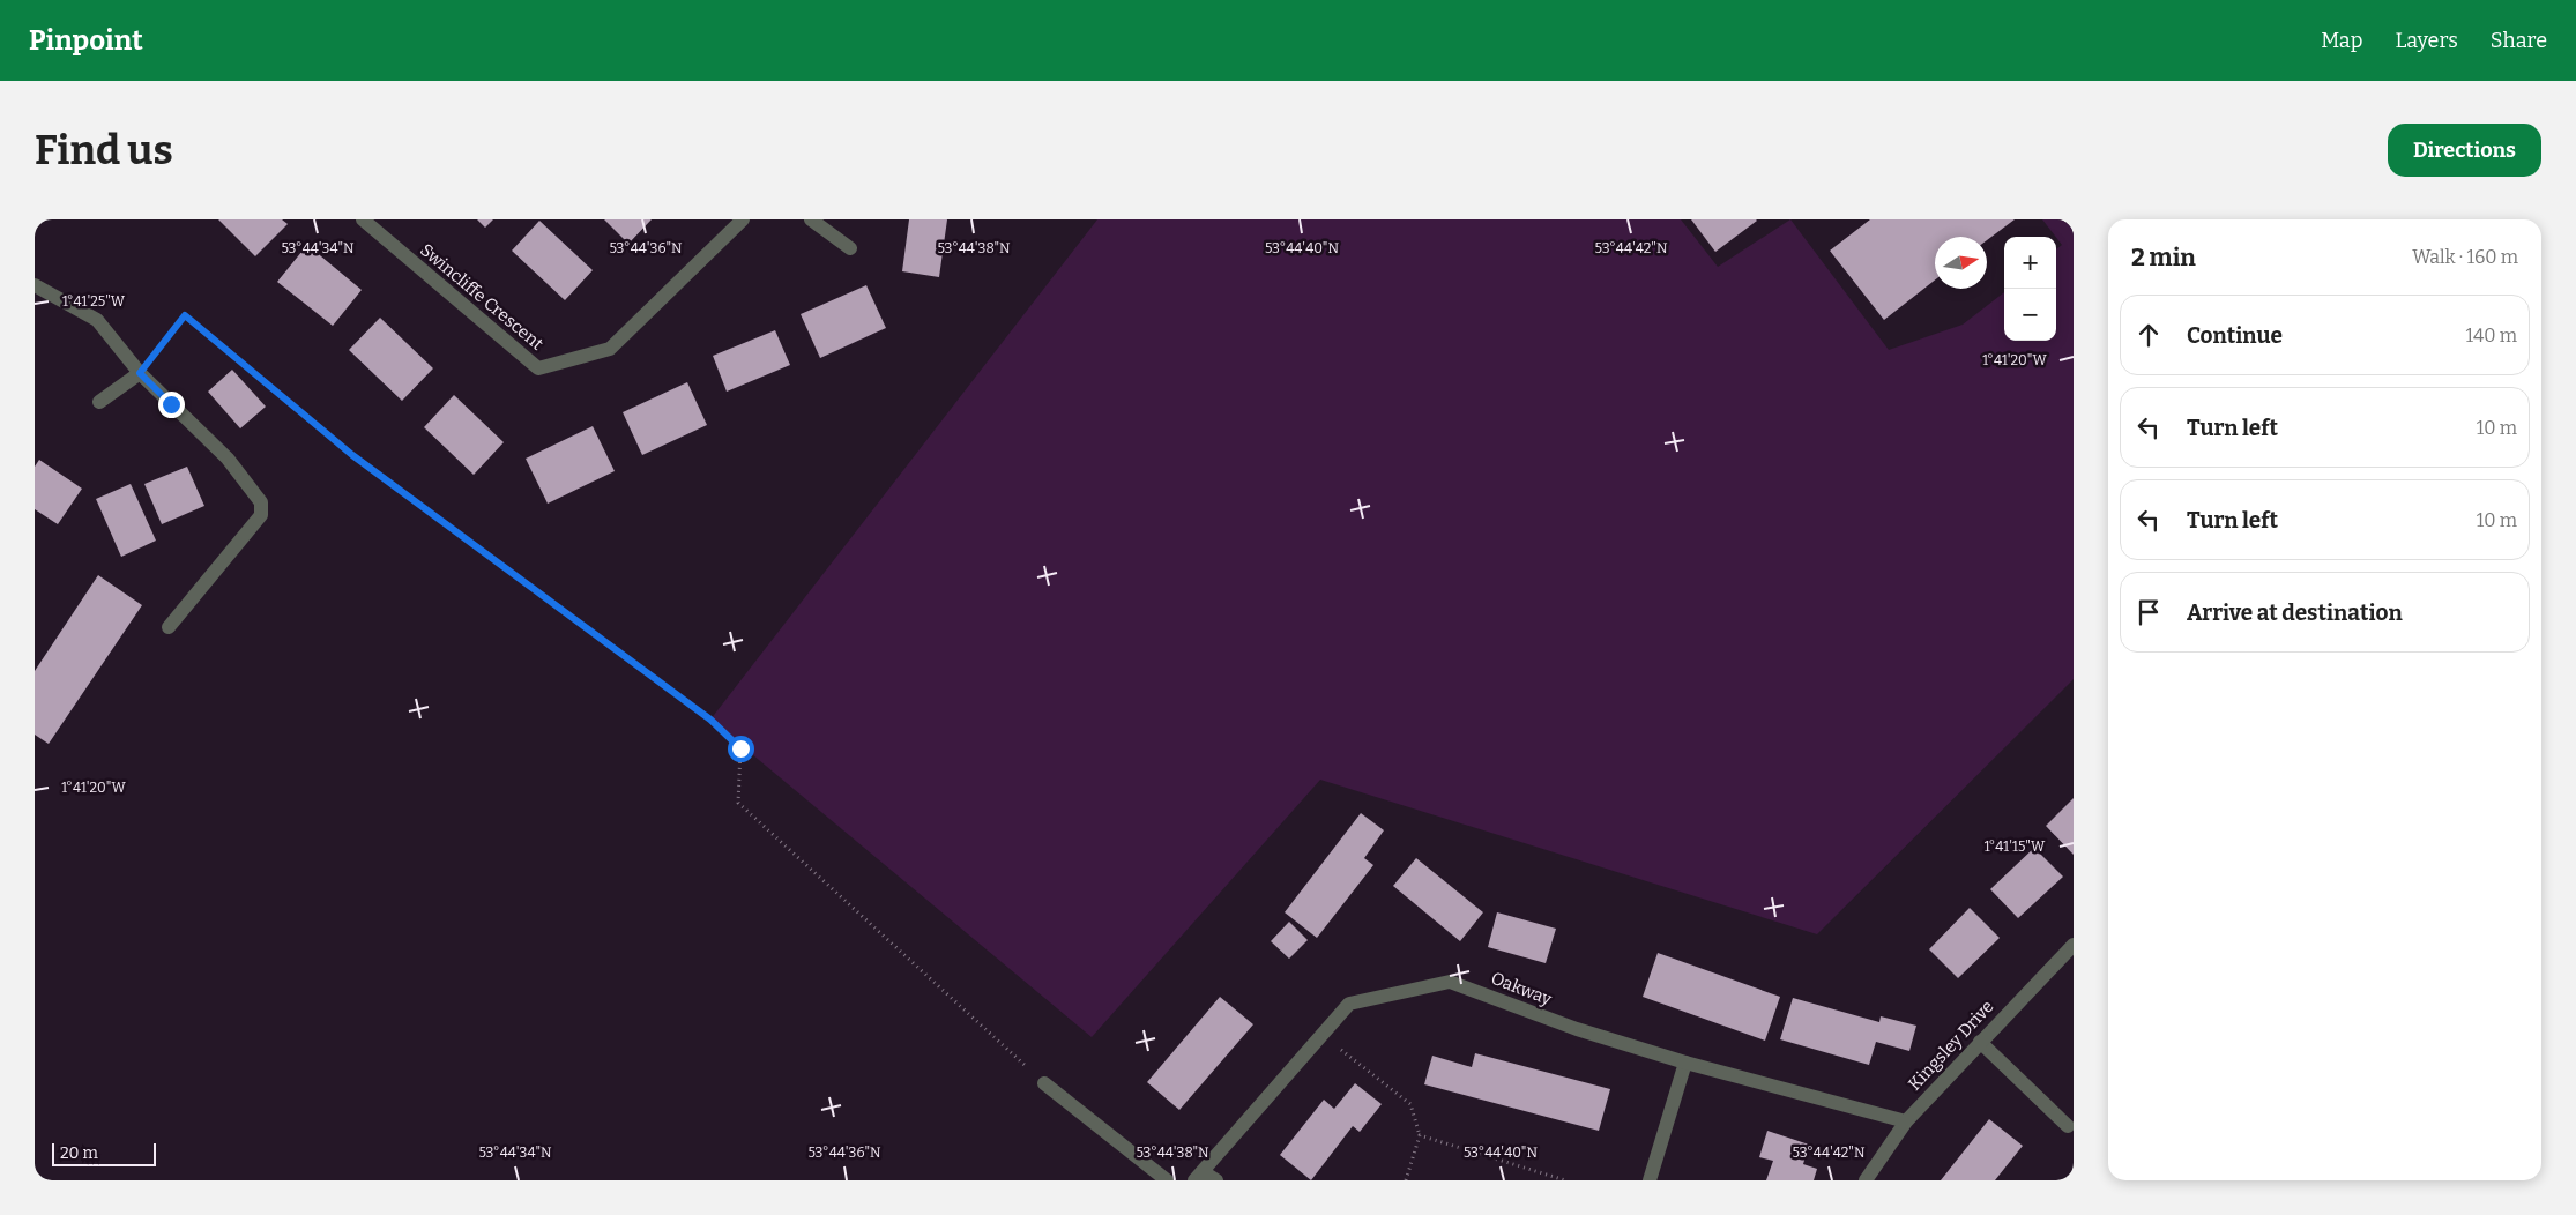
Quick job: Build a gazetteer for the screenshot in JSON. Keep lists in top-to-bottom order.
{
  "streets": {
    "street": ["Swincliffe Crescent", "Oakway", "Kingsley Drive"]
  },
  "crossings": [
    ["Oakway", "Kingsley Drive"]
  ],
  "scale_bar": "20 m",
  "north": "right",
  "page": {
    "header": "Pinpoint",
    "nav": ["Map", "Layers", "Share"],
    "buttons": "Directions",
    "title": "Find us",
    "heading": ["2 min", "Walk · 160 m"],
    "map_buttons": ["+", "−"],
    "list": [
      ["Continue", "140 m"],
      ["Turn left", "10 m"],
      ["Turn left", "10 m"],
      "Arrive at destination"
    ],
    "scale": "20 m"
  },
  "coordinates": [
    "53°44'34\"N",
    "53°44'36\"N",
    "53°44'38\"N",
    "53°44'40\"N",
    "53°44'42\"N",
    "1°41'25\"W",
    "1°41'20\"W",
    "1°41'15\"W"
  ]
}
